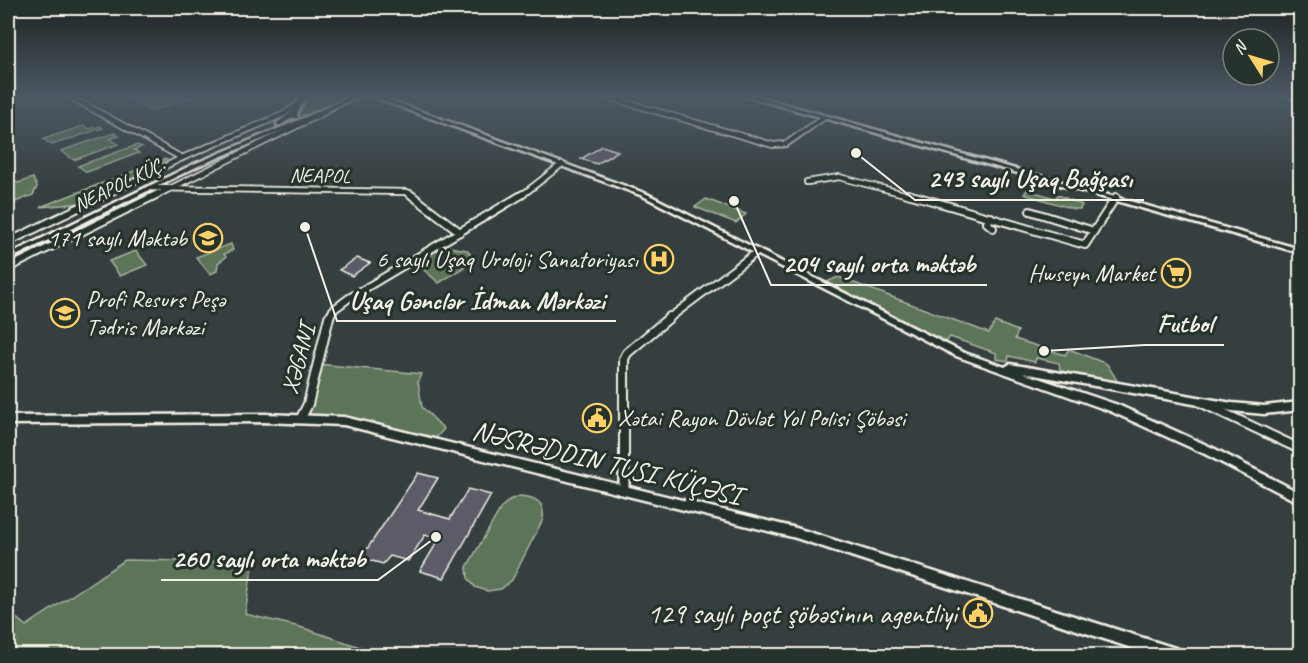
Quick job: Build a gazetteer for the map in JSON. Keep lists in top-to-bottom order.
{
  "streets": {
    "main road": ["NEAPOL KÜÇ.", "NƏSRƏDDIN TUSI KÜÇƏSI"],
    "street": ["NEAPOL", "XƏGANI"]
  },
  "crossings": [
    ["NEAPOL", "NEAPOL KÜÇ."],
    ["NEAPOL", "XƏGANI"],
    ["XƏGANI", "NƏSRƏDDIN TUSI KÜÇƏSI"]
  ],
  "places": {
    "other": [
      "243 saylı Uşaq Bağçası",
      "204 saylı orta məktəb",
      "Uşaq Gənclər İdman Mərkəzi",
      "Futbol",
      "260 saylı orta məktəb"
    ],
    "school or university": ["171 saylı Məktəb", "Profi Resurs Peşə Tədris Mərkəzi"],
    "hospital": ["6 saylı Uşaq Uroloji Sanatoriyası"],
    "supermarket": ["Hwseyn Market"],
    "public building": ["Xətai Rayon Dövlət Yol Polisi Şöbəsi", "129 saylı poçt şöbəsinın agentliyi"]
  },
  "north": "top left"
}
